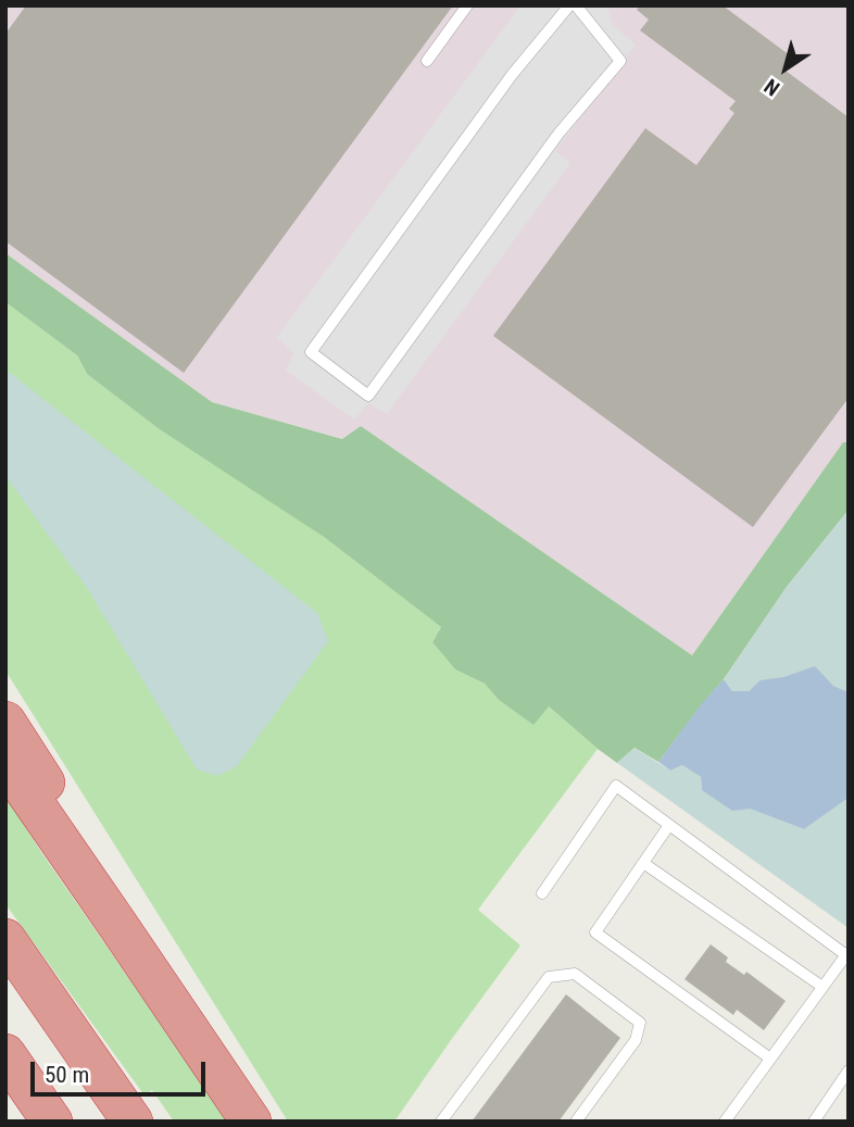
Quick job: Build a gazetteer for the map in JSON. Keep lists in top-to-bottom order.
{
  "scale_bar": "50 m",
  "north": "bottom left"
}
